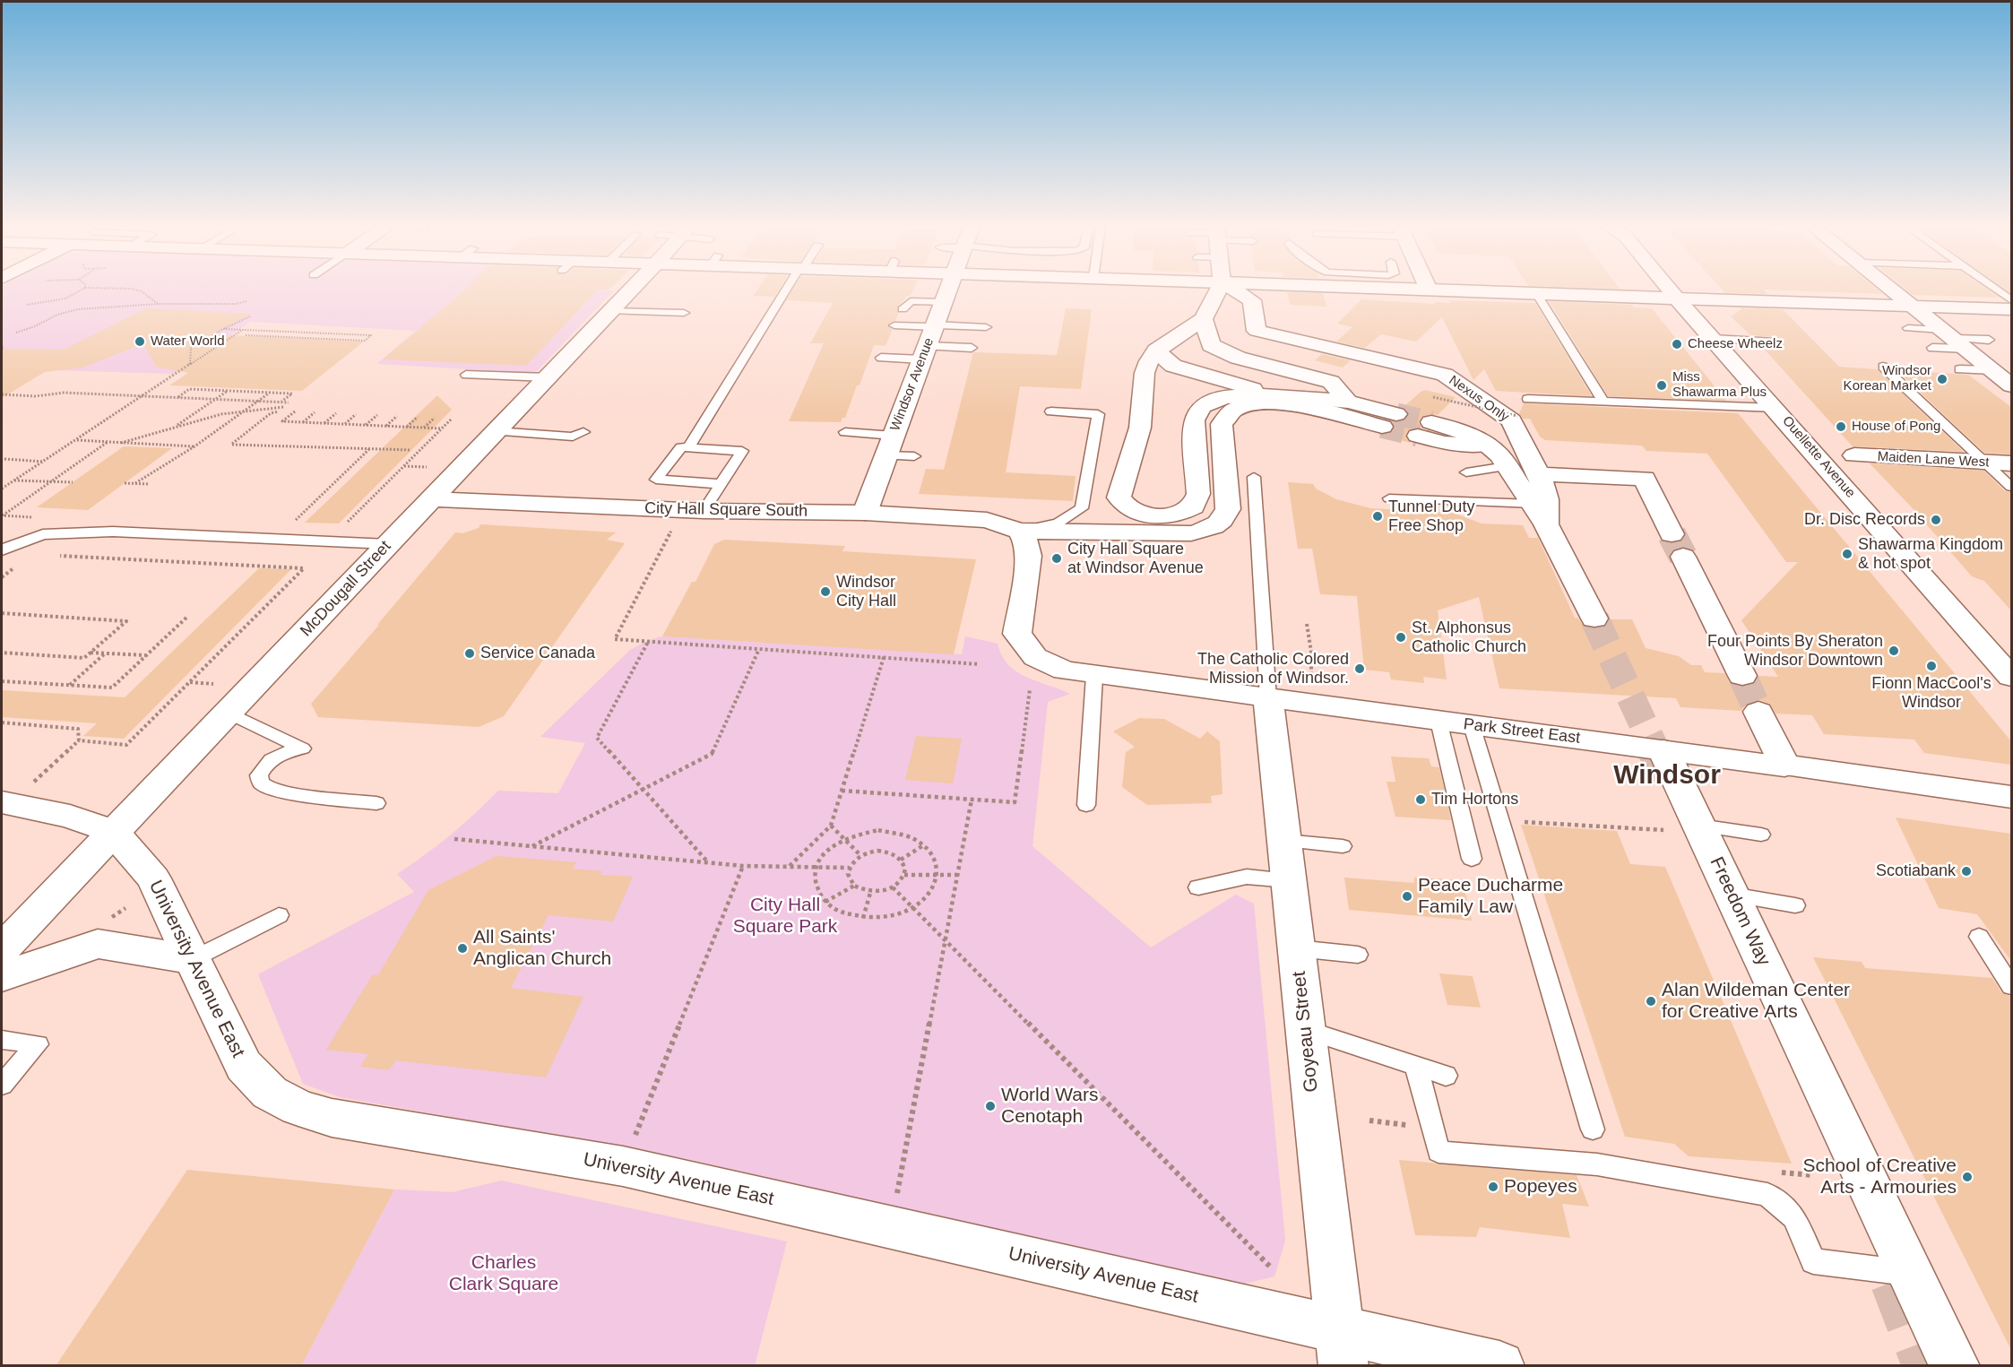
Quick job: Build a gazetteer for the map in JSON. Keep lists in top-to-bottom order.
{
  "streets": {
    "street": [
      "Windsor Avenue",
      "Nexus Only",
      "Ouellette Avenue",
      "Maiden Lane West",
      "City Hall Square South",
      "McDougall Street",
      "Park Street East",
      "Freedom Way",
      "University Avenue East",
      "Goyeau Street"
    ]
  },
  "crossings": [
    ["Windsor Avenue", "City Hall Square South"],
    ["City Hall Square South", "McDougall Street"],
    ["City Hall Square South", "Park Street East"],
    ["McDougall Street", "University Avenue East"],
    ["Park Street East", "Freedom Way"],
    ["Park Street East", "Goyeau Street"],
    ["University Avenue East", "Goyeau Street"]
  ],
  "districts": ["Windsor"],
  "parks": ["City Hall Square Park", "Charles Clark Square"],
  "places": [
    "Water World",
    "Cheese Wheelz",
    "Windsor Korean Market",
    "Miss Shawarma Plus",
    "House of Pong",
    "Tunnel Duty Free Shop",
    "Dr. Disc Records",
    "Shawarma Kingdom & hot spot",
    "City Hall Square at Windsor Avenue",
    "Windsor City Hall",
    "St. Alphonsus Catholic Church",
    "Four Points By Sheraton Windsor Downtown",
    "Service Canada",
    "Fionn MacCool's Windsor",
    "The Catholic Colored Mission of Windsor.",
    "Tim Hortons",
    "Scotiabank",
    "Peace Ducharme Family Law",
    "All Saints' Anglican Church",
    "Alan Wildeman Center for Creative Arts",
    "World Wars Cenotaph",
    "School of Creative Arts - Armouries",
    "Popeyes"
  ]
}
